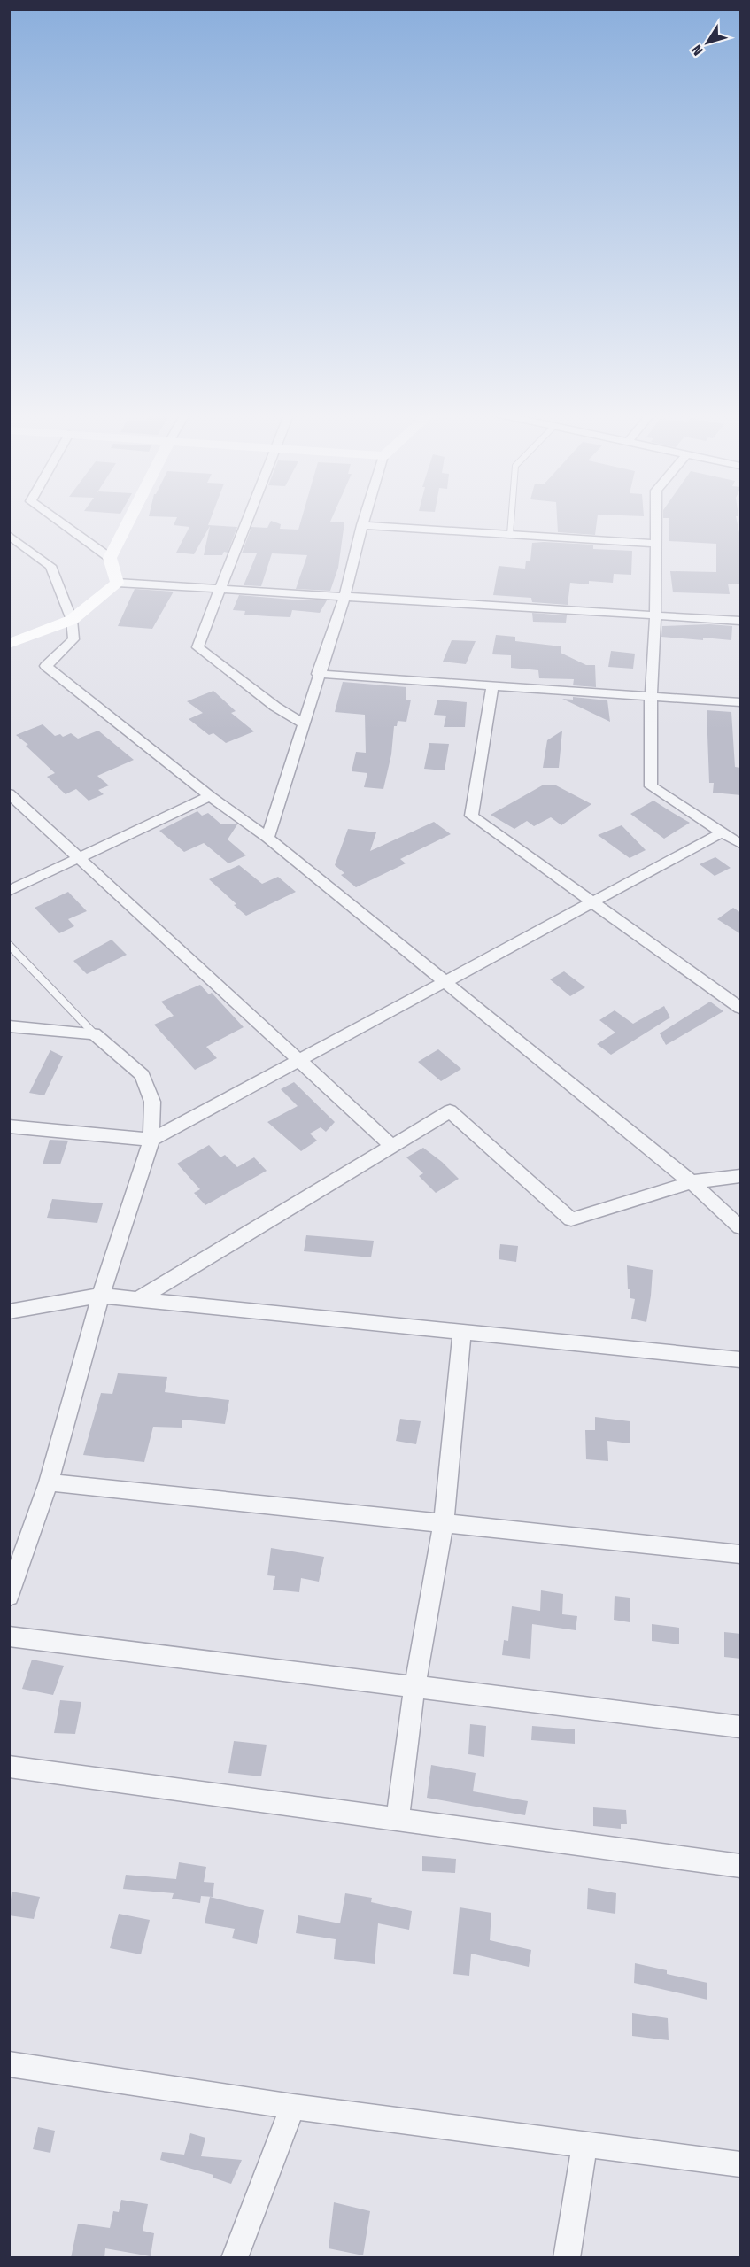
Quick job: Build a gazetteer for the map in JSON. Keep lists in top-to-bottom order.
{
  "north": "bottom left"
}
